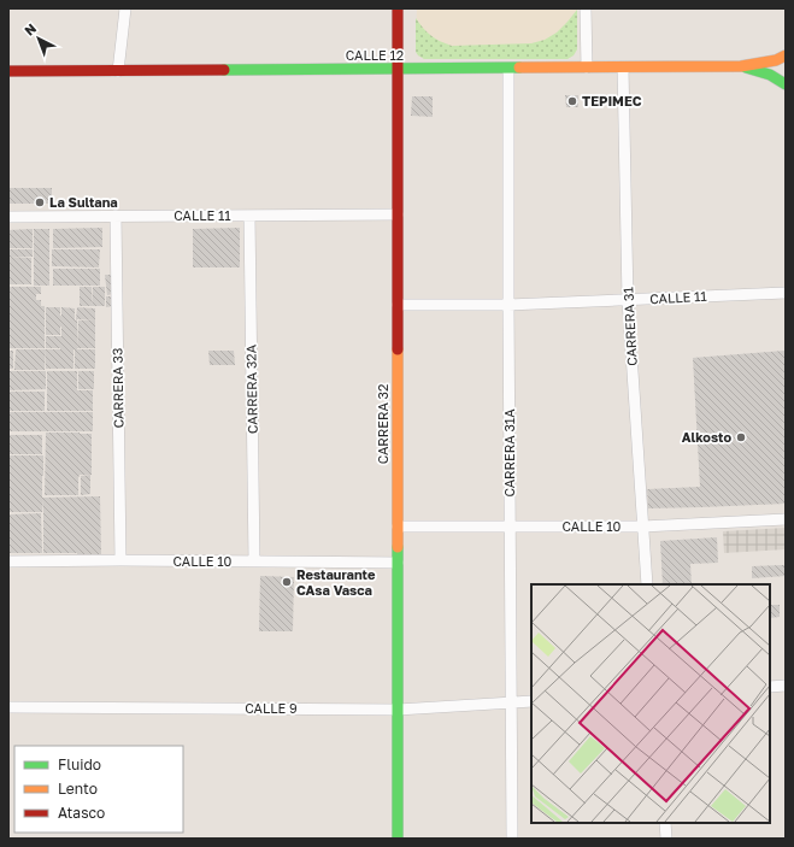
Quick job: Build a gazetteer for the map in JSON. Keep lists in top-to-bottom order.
{
  "streets": {
    "street": [
      "CALLE 12",
      "CALLE 11",
      "CARRERA 31",
      "CARRERA 33",
      "CARRERA 32A",
      "CARRERA 32",
      "CARRERA 31A",
      "CALLE 10",
      "CALLE 9"
    ]
  },
  "crossings": [
    ["CALLE 12", "CARRERA 31"],
    ["CALLE 12", "CARRERA 32"],
    ["CALLE 12", "CARRERA 31A"],
    ["CALLE 11", "CARRERA 31"],
    ["CALLE 11", "CARRERA 33"],
    ["CALLE 11", "CARRERA 32A"],
    ["CALLE 11", "CARRERA 32"],
    ["CALLE 11", "CARRERA 31A"],
    ["CARRERA 31", "CALLE 10"],
    ["CARRERA 33", "CALLE 10"],
    ["CARRERA 32A", "CALLE 10"],
    ["CARRERA 32", "CALLE 10"],
    ["CARRERA 32", "CALLE 9"],
    ["CARRERA 31A", "CALLE 10"],
    ["CARRERA 31A", "CALLE 9"]
  ],
  "places": [
    "TEPIMEC",
    "La Sultana",
    "Alkosto",
    "Restaurante CAsa Vasca"
  ],
  "legend": ["Fluido", "Lento", "Atasco"],
  "north": "top left"
}
